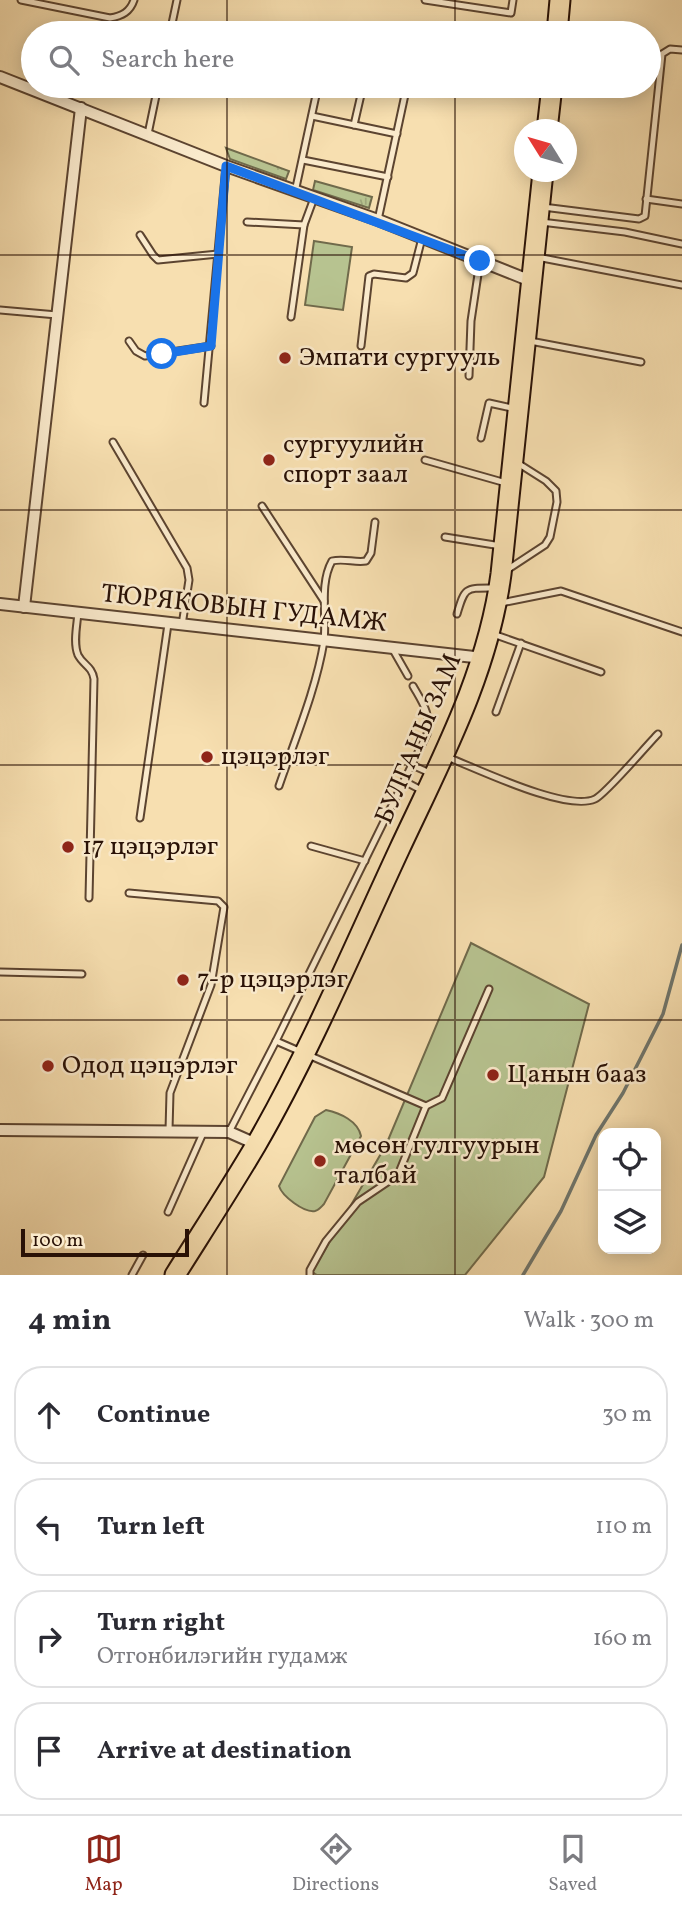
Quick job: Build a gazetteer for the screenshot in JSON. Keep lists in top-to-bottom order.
{
  "streets": {
    "highway": ["БУЛГАНЫ ЗАМ"],
    "street": ["ТЮРЯКОВЫН ГУДАМЖ"]
  },
  "crossings": [
    ["ТЮРЯКОВЫН ГУДАМЖ", "БУЛГАНЫ ЗАМ"]
  ],
  "places": [
    "Эмпати сургууль",
    "сургуулийн спорт заал",
    "цэцэрлэг",
    "17 цэцэрлэг",
    "7-р цэцэрлэг",
    "Одод цэцэрлэг",
    "Цанын бааз",
    "мөсөн гулгуурын талбай"
  ],
  "scale_bar": "100 m",
  "north": "top left",
  "page": {
    "search": "Search here",
    "scale": "100 m",
    "heading": ["4 min", "Walk · 300 m"],
    "list": [
      ["Continue", "30 m"],
      ["Turn left", "110 m"],
      ["Turn right", "Отгонбилэгийн гудамж", "160 m"],
      "Arrive at destination"
    ],
    "nav": ["Map", "Directions", "Saved"]
  }
}
